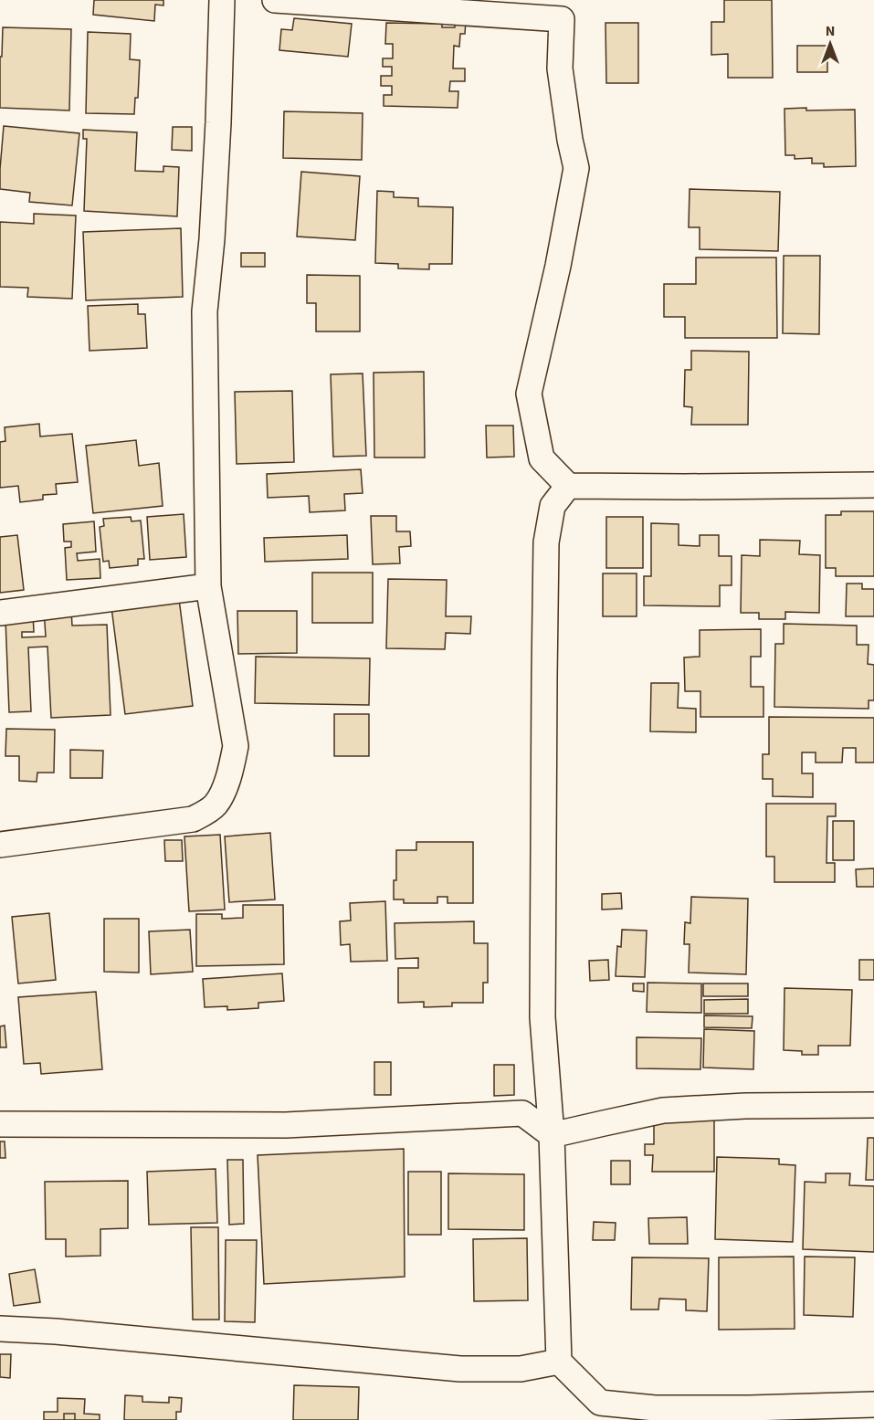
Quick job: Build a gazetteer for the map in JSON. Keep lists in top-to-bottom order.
{
  "north": "top"
}
